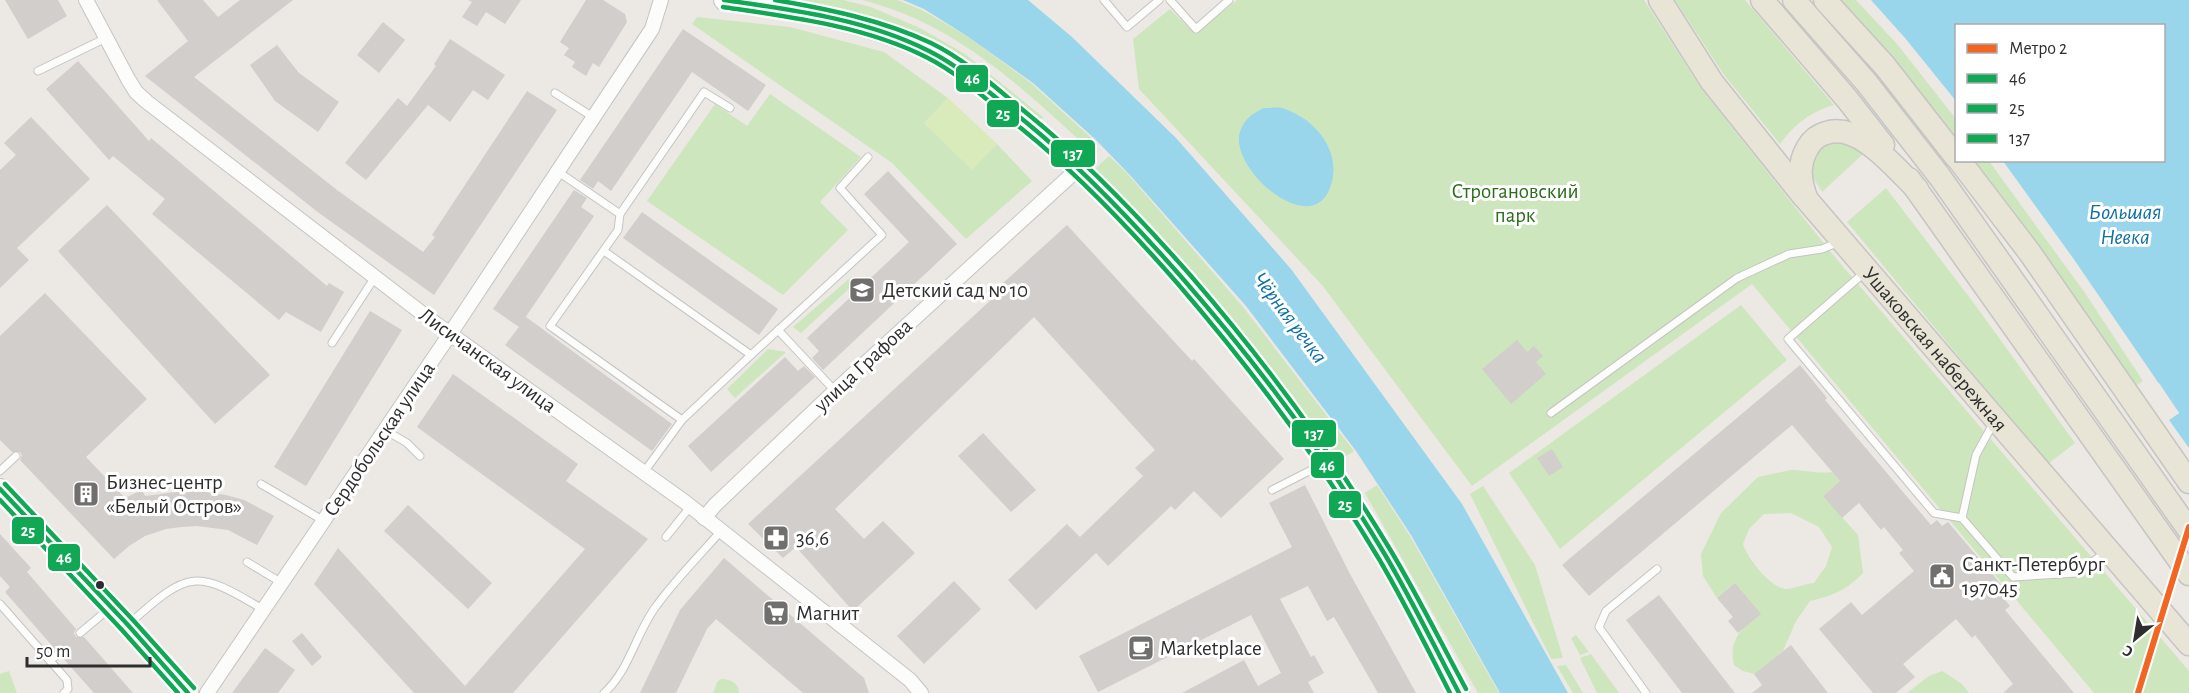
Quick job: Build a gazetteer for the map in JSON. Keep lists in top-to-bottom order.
{
  "streets": {
    "main road": ["Ушаковская набережная"],
    "street": ["Лисичанская улица", "улица Графова", "Сердобольская улица"]
  },
  "crossings": [
    ["Лисичанская улица", "улица Графова"],
    ["Лисичанская улица", "Сердобольская улица"]
  ],
  "water": ["Большая Невка", "Чёрная речка"],
  "parks": ["Строгановский парк"],
  "places": {
    "school or university": ["Детский сад № 10"],
    "building": ["Бизнес-центр «Белый Остров»"],
    "pharmacy": ["36,6"],
    "public building": ["Санкт-Петербург 197045"],
    "supermarket": ["Магнит"],
    "cafe": ["Marketplace"]
  },
  "lines": [
    "transit line 46",
    "transit line 137",
    "transit line 25",
    "metro line 2"
  ],
  "legend": [
    "Метро 2",
    "46",
    "25",
    "137"
  ],
  "scale_bar": "50 m",
  "north": "bottom left"
}
